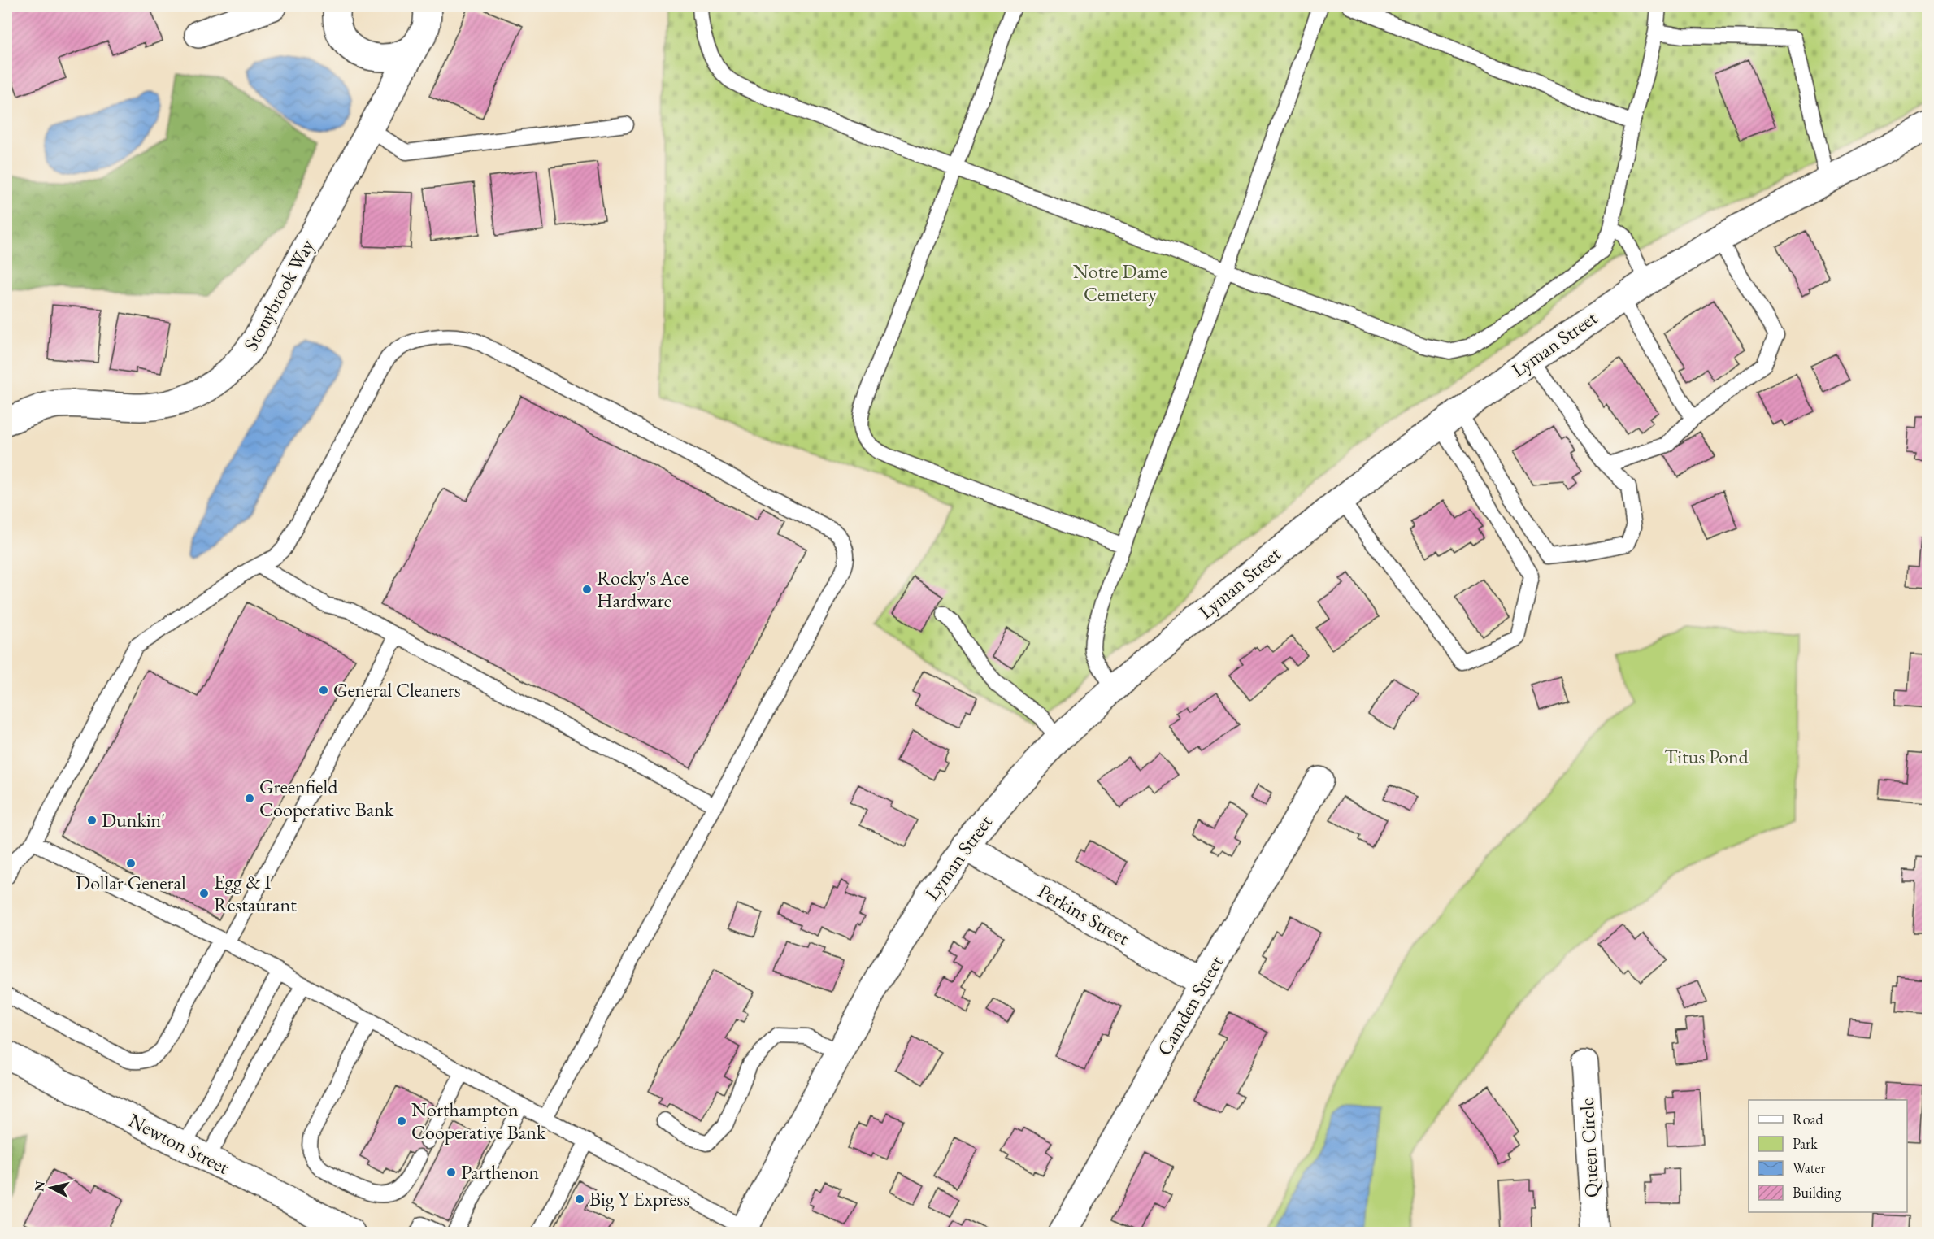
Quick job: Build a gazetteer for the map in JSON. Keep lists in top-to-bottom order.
{
  "streets": {
    "main road": [
      "Stonybrook Way",
      "Lyman Street",
      "Perkins Street",
      "Camden Street",
      "Newton Street",
      "Queen Circle"
    ]
  },
  "crossings": [
    ["Lyman Street", "Perkins Street"],
    ["Perkins Street", "Camden Street"]
  ],
  "parks": ["Notre Dame Cemetery", "Titus Pond"],
  "places": [
    "Rocky's Ace Hardware",
    "General Cleaners",
    "Greenfield Cooperative Bank",
    "Dunkin'",
    "Dollar General",
    "Egg & I Restaurant",
    "Northampton Cooperative Bank",
    "Parthenon",
    "Big Y Express"
  ],
  "legend": [
    "Road",
    "Park",
    "Water",
    "Building"
  ],
  "north": "left"
}
